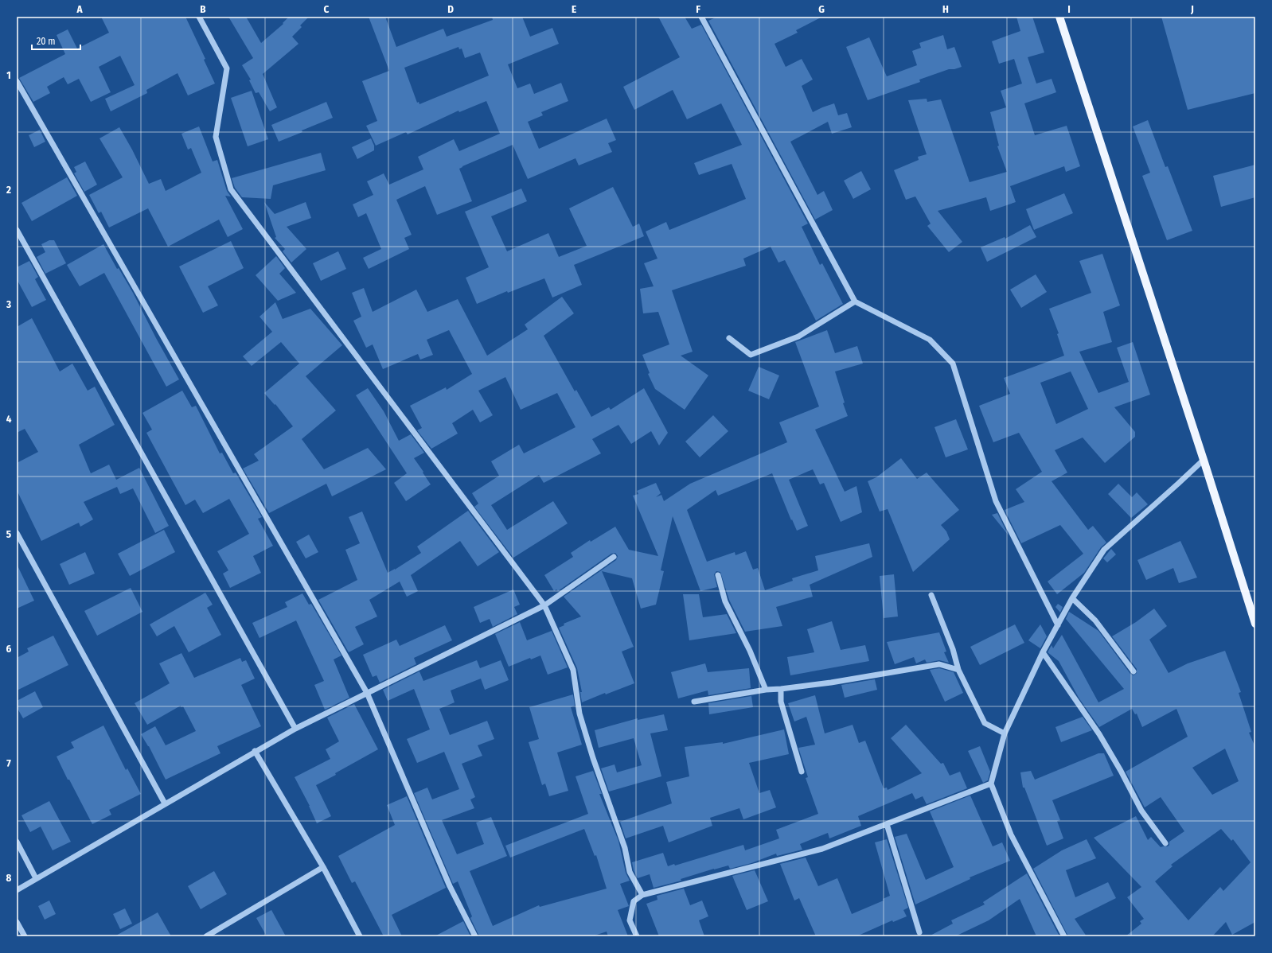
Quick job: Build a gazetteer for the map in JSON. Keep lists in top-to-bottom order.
{
  "scale_bar": "20 m",
  "grid": {
    "columns": [
      "A",
      "B",
      "C",
      "D",
      "E",
      "F",
      "G",
      "H",
      "I",
      "J"
    ],
    "rows": [
      "1",
      "2",
      "3",
      "4",
      "5",
      "6",
      "7",
      "8"
    ]
  }
}
